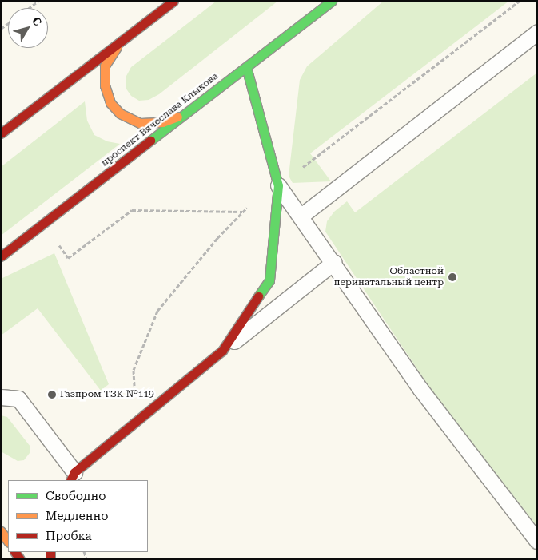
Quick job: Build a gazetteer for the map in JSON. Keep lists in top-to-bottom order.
{
  "streets": {
    "main road": ["проспект Вячеслава Клыкова"]
  },
  "places": ["Областной перинатальный центр", "Газпром ТЗК №119"],
  "legend": ["Свободно", "Медленно", "Пробка"],
  "north": "top right"
}
